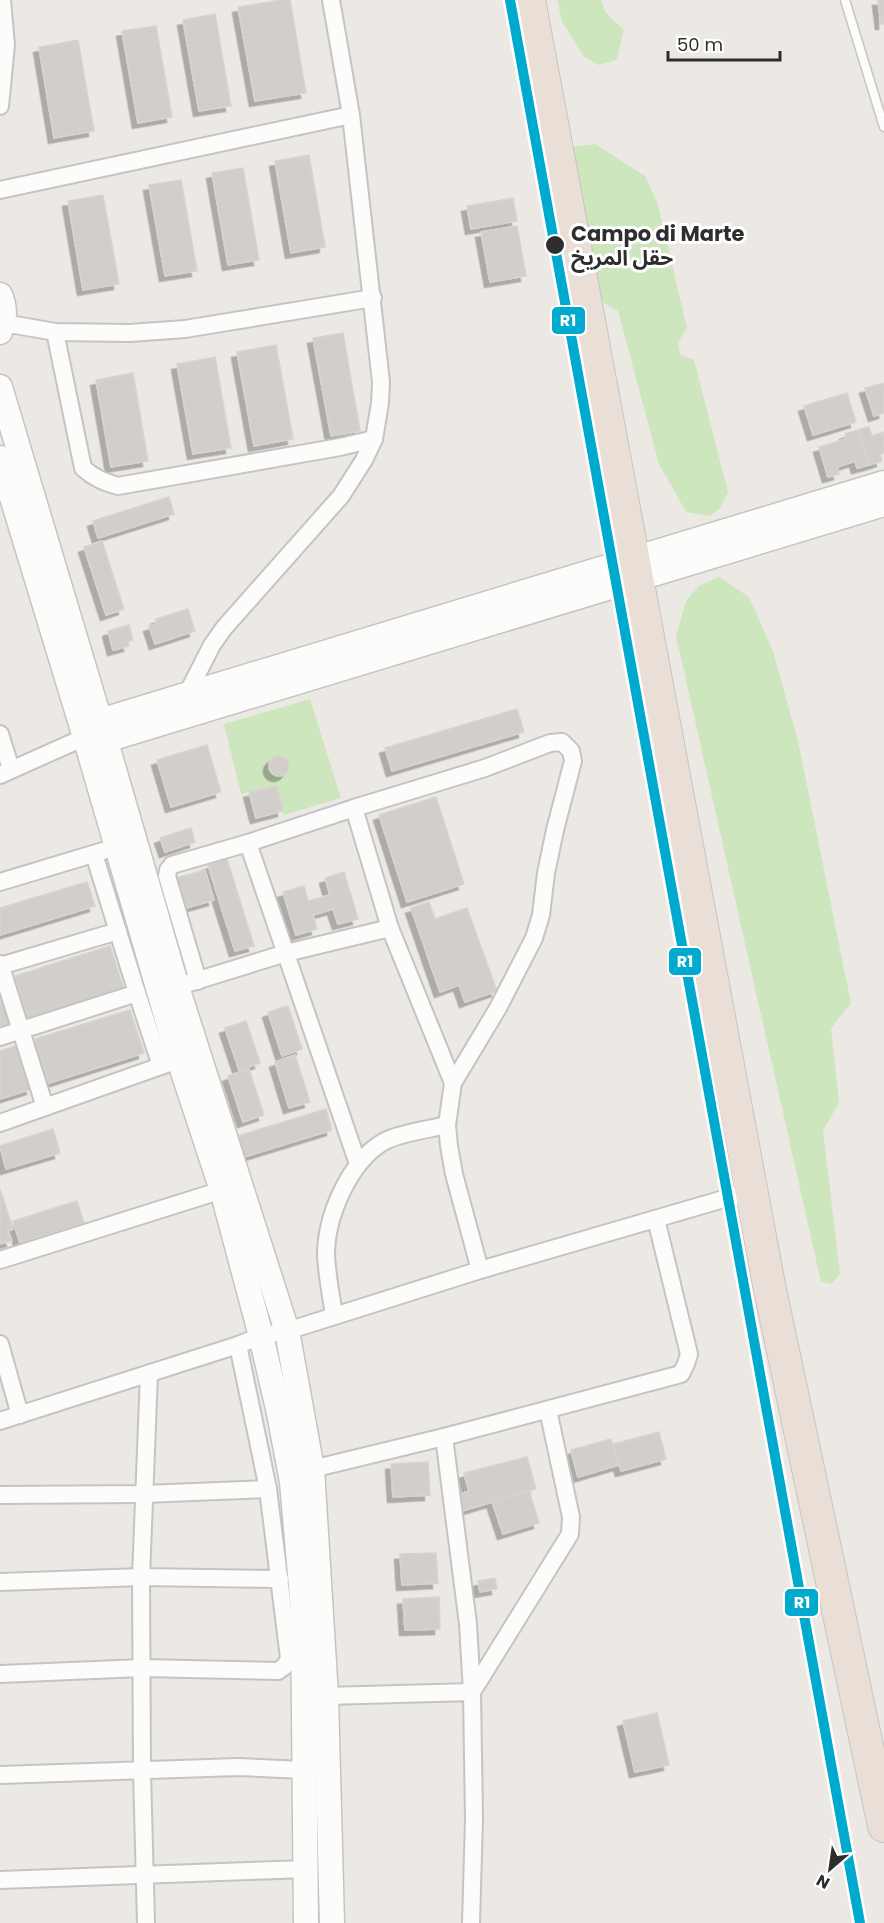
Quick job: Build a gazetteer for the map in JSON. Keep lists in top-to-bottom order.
{
  "places": ["Campo di Marte حقل المريخ"],
  "lines": ["transit line R1"],
  "scale_bar": "50 m",
  "north": "bottom left"
}
